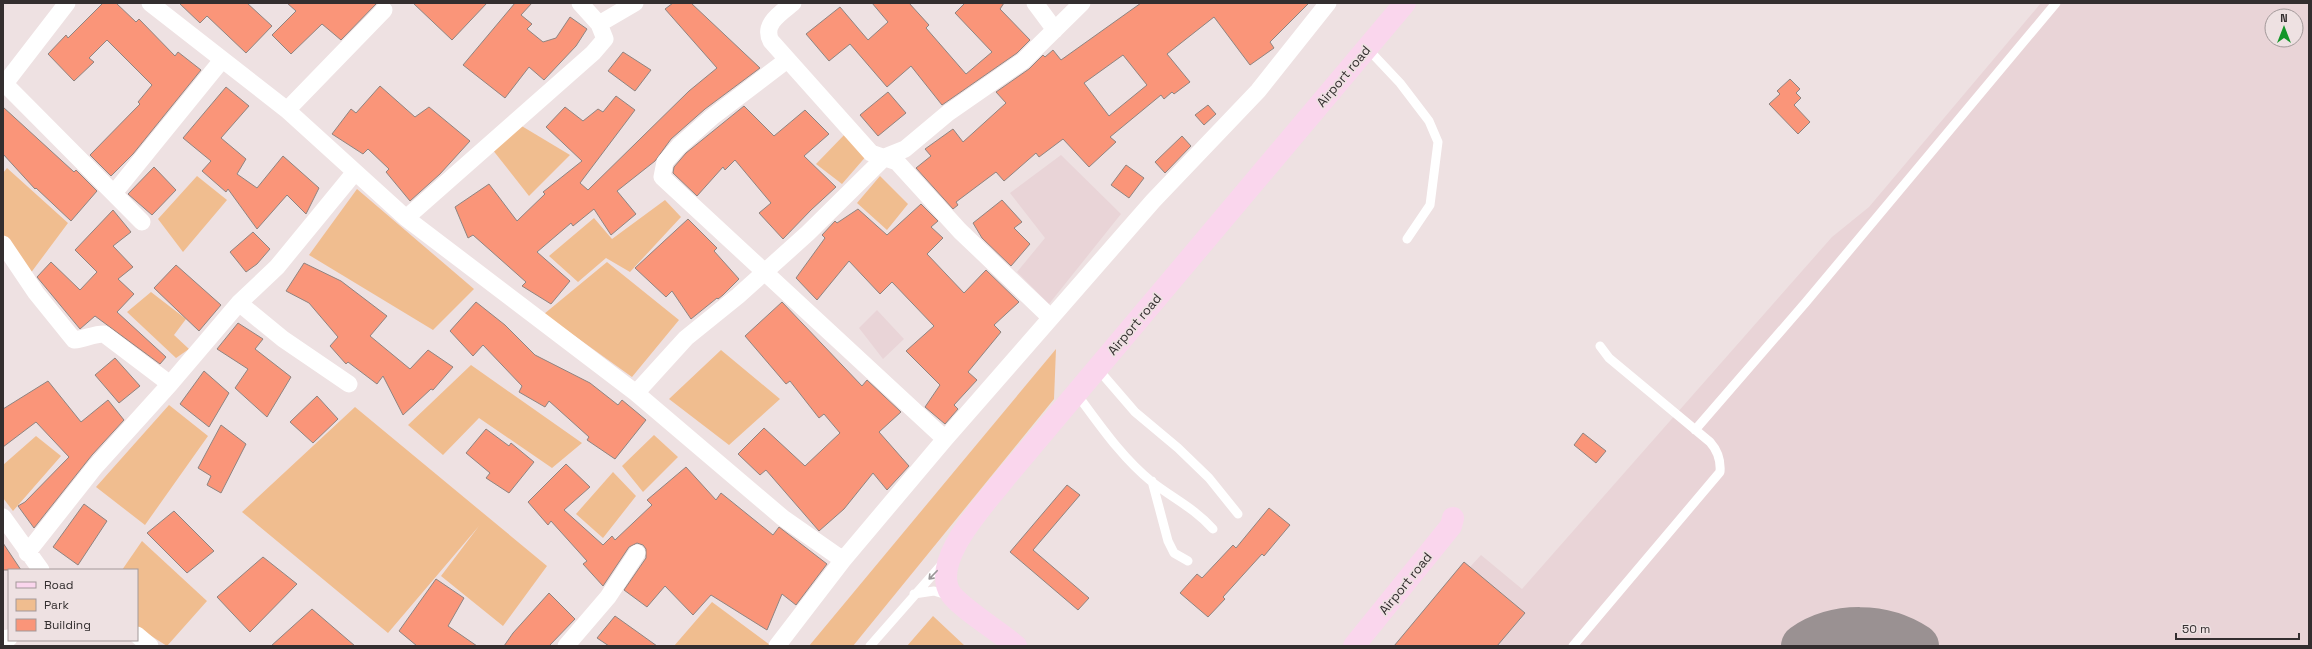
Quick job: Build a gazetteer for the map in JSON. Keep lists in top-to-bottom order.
{
  "streets": {
    "main road": ["Airport road"]
  },
  "legend": ["Road", "Park", "Building"],
  "scale_bar": "50 m",
  "north": "top"
}
